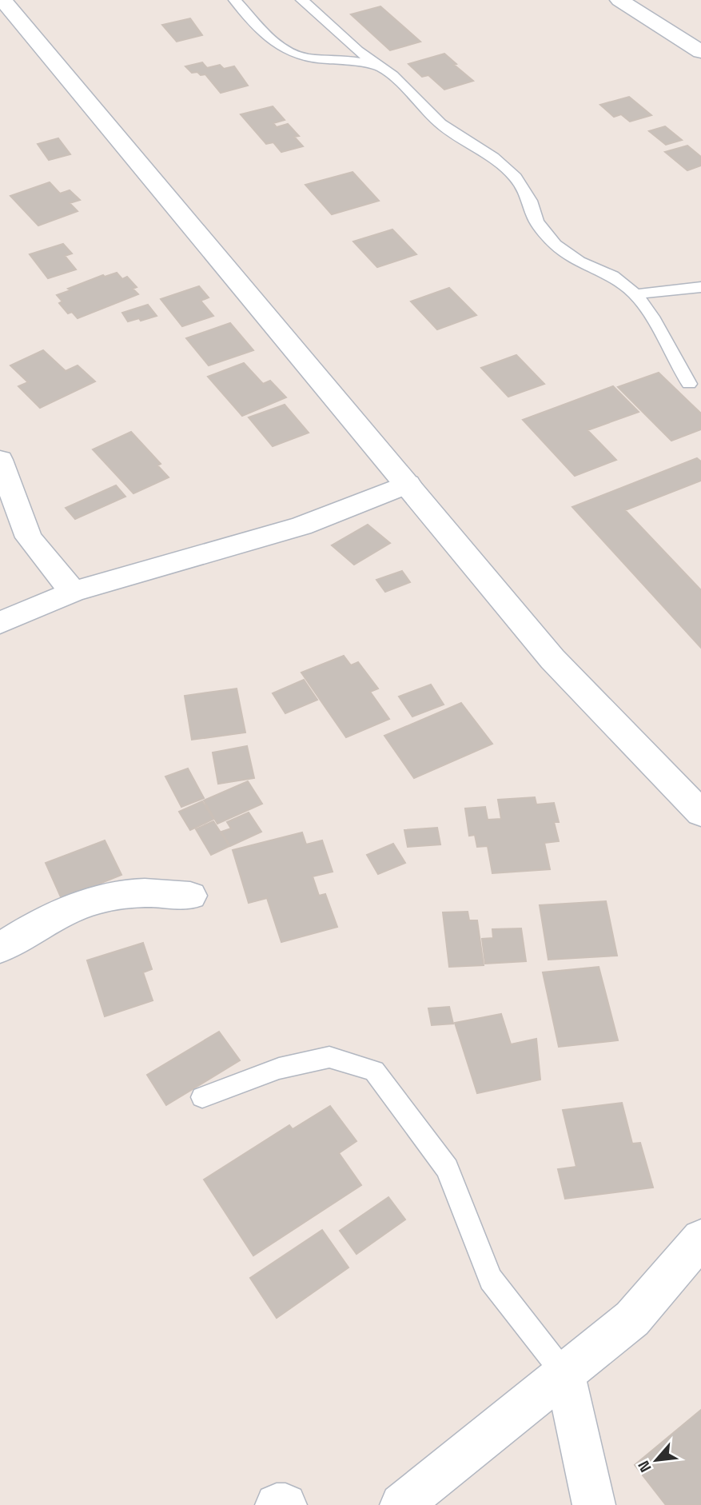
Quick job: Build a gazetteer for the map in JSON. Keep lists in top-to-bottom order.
{
  "north": "bottom left"
}
